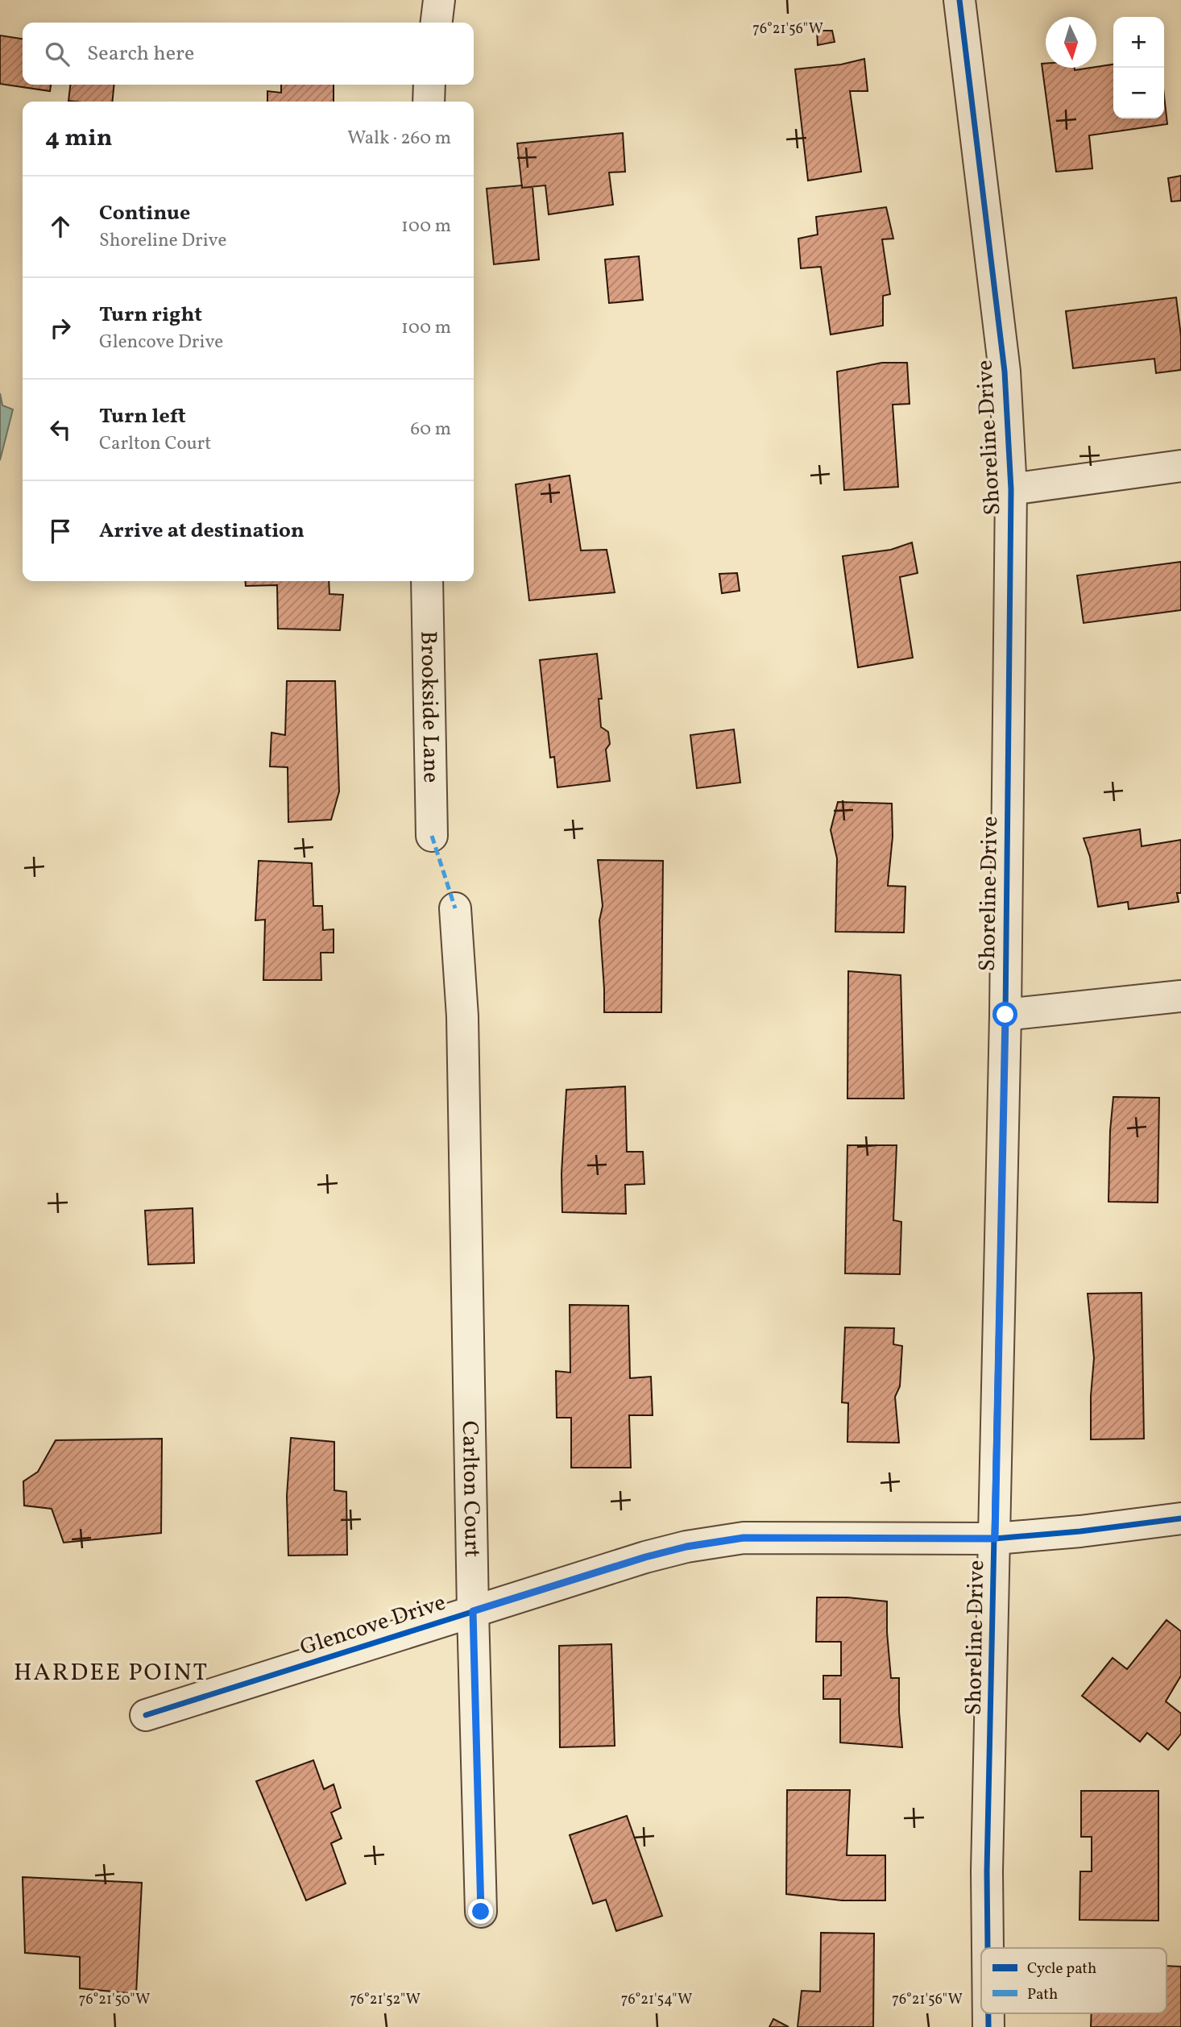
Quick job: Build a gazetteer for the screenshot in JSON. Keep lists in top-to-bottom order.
{
  "streets": {
    "street": [
      "Shoreline Drive",
      "Brookside Lane",
      "Carlton Court",
      "Glencove Drive"
    ]
  },
  "crossings": [
    ["Shoreline Drive", "Glencove Drive"],
    ["Carlton Court", "Glencove Drive"]
  ],
  "districts": ["HARDEE POINT"],
  "legend": ["Cycle path", "Path"],
  "north": "bottom",
  "page": {
    "map_buttons": ["+", "−"],
    "search": "Search here",
    "heading": ["4 min", "Walk · 260 m"],
    "list": [
      ["Continue", "Shoreline Drive", "100 m"],
      ["Turn right", "Glencove Drive", "100 m"],
      ["Turn left", "Carlton Court", "60 m"],
      "Arrive at destination"
    ]
  },
  "coordinates": [
    "76°21'56\"W",
    "76°21'50\"W",
    "76°21'52\"W",
    "76°21'54\"W"
  ]
}
